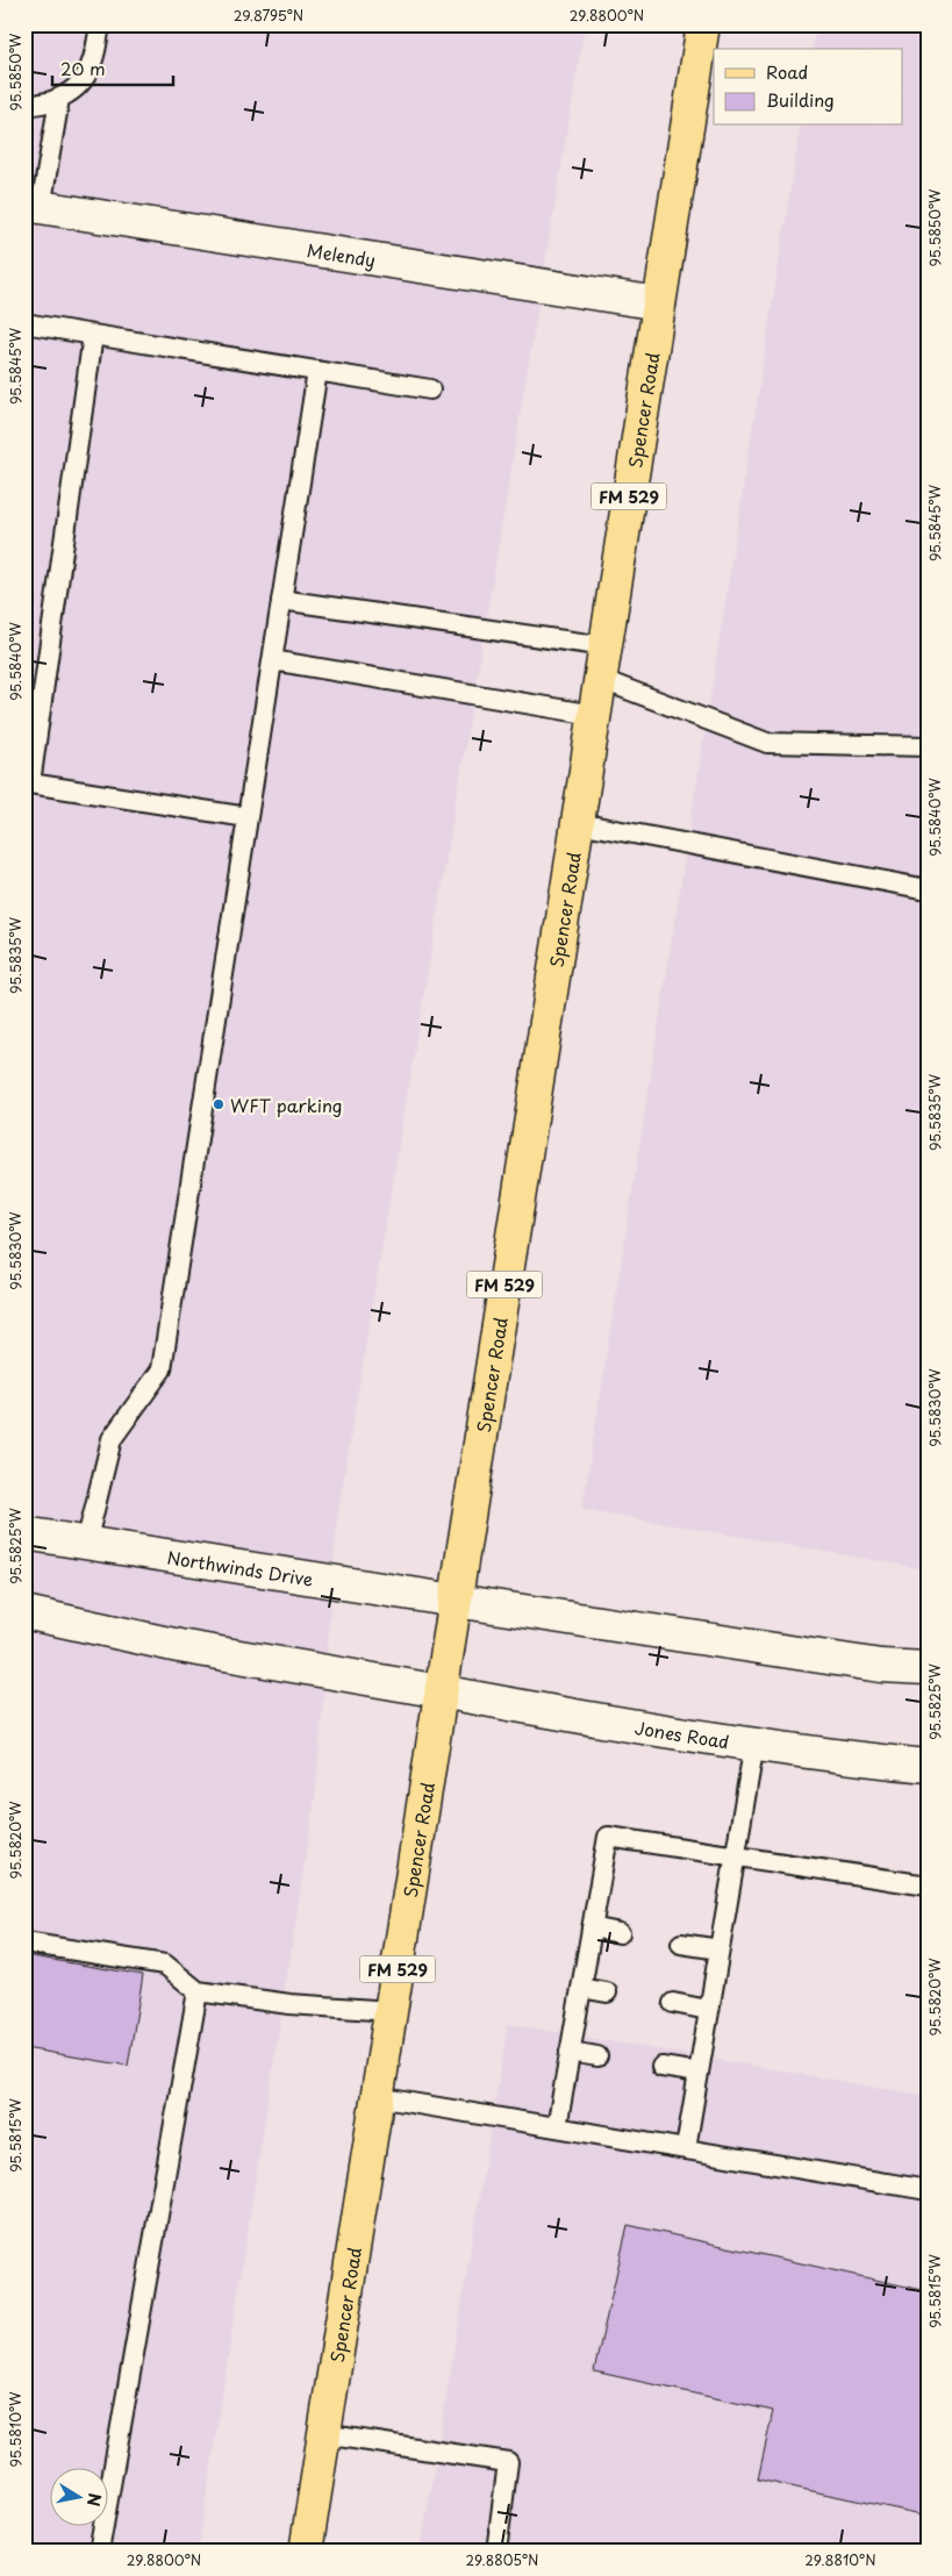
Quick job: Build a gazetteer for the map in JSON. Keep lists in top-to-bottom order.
{
  "streets": {
    "main road": ["Spencer Road", "FM 529"],
    "street": ["Melendy", "Northwinds Drive", "Jones Road"]
  },
  "crossings": [
    ["Melendy", "Spencer Road"],
    ["Spencer Road", "Northwinds Drive"],
    ["Spencer Road", "Jones Road"]
  ],
  "places": ["WFT parking"],
  "legend": ["Road", "Building"],
  "scale_bar": "20 m",
  "north": "right",
  "coordinates": [
    "29.8795°N",
    "29.8800°N",
    "95.5850°W",
    "95.5845°W",
    "95.5840°W",
    "95.5835°W",
    "95.5830°W",
    "95.5825°W",
    "95.5820°W",
    "95.5815°W",
    "95.5810°W",
    "29.8805°N",
    "29.8810°N"
  ]
}
